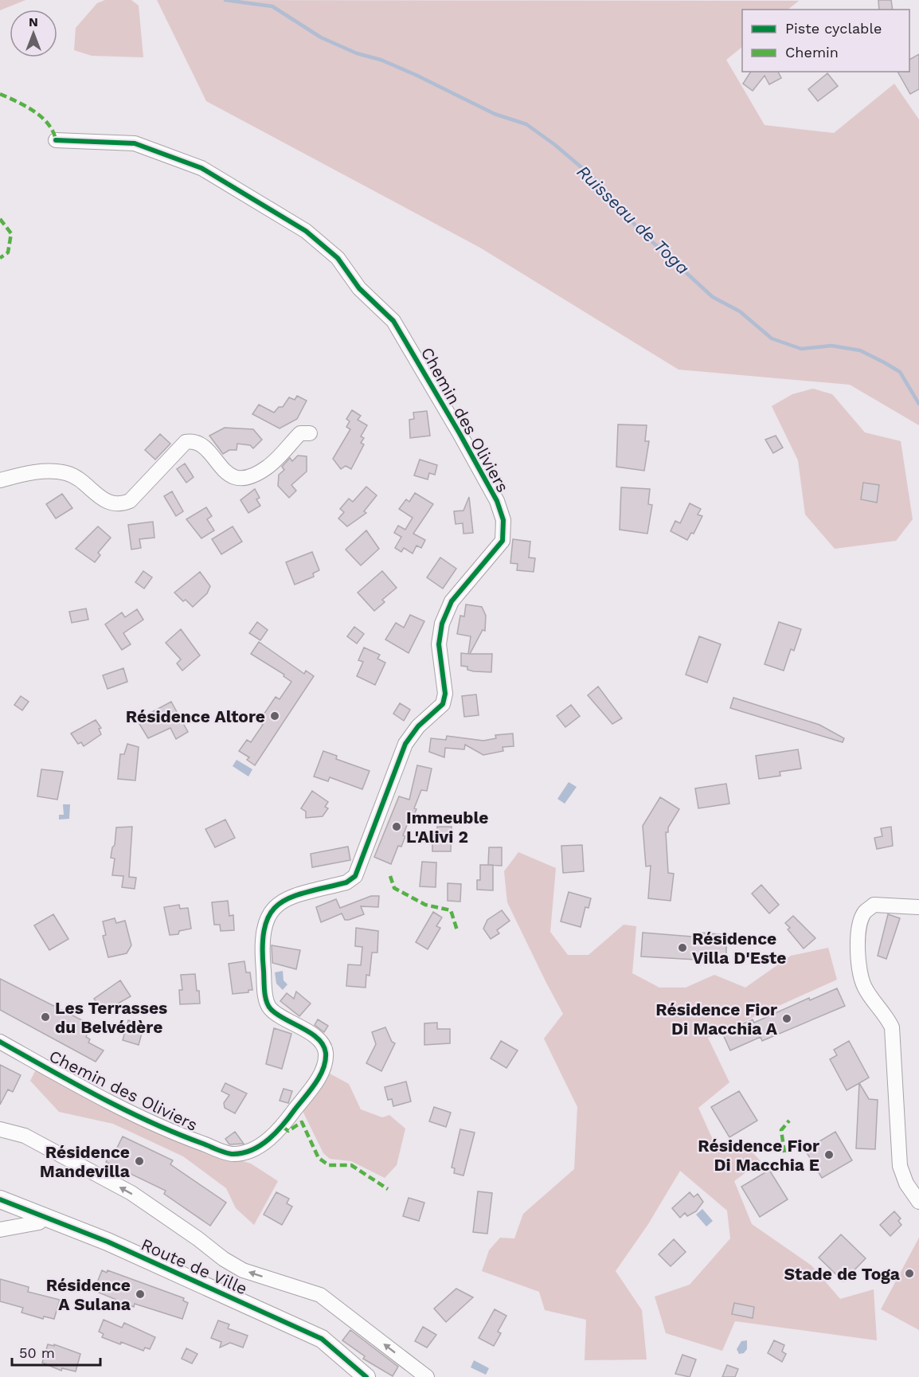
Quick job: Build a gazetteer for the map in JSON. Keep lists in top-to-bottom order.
{
  "streets": {
    "street": ["Chemin des Oliviers", "Route de Ville"]
  },
  "water": ["Ruisseau de Toga"],
  "places": [
    "Résidence Altore",
    "Immeuble L'Alivi 2",
    "Résidence Villa D'Este",
    "Les Terrasses du Belvédère",
    "Résidence Fior Di Macchia A",
    "Résidence Fior Di Macchia E",
    "Résidence Mandevilla",
    "Stade de Toga",
    "Résidence A Sulana"
  ],
  "legend": ["Piste cyclable", "Chemin"],
  "scale_bar": "50 m",
  "north": "top"
}
